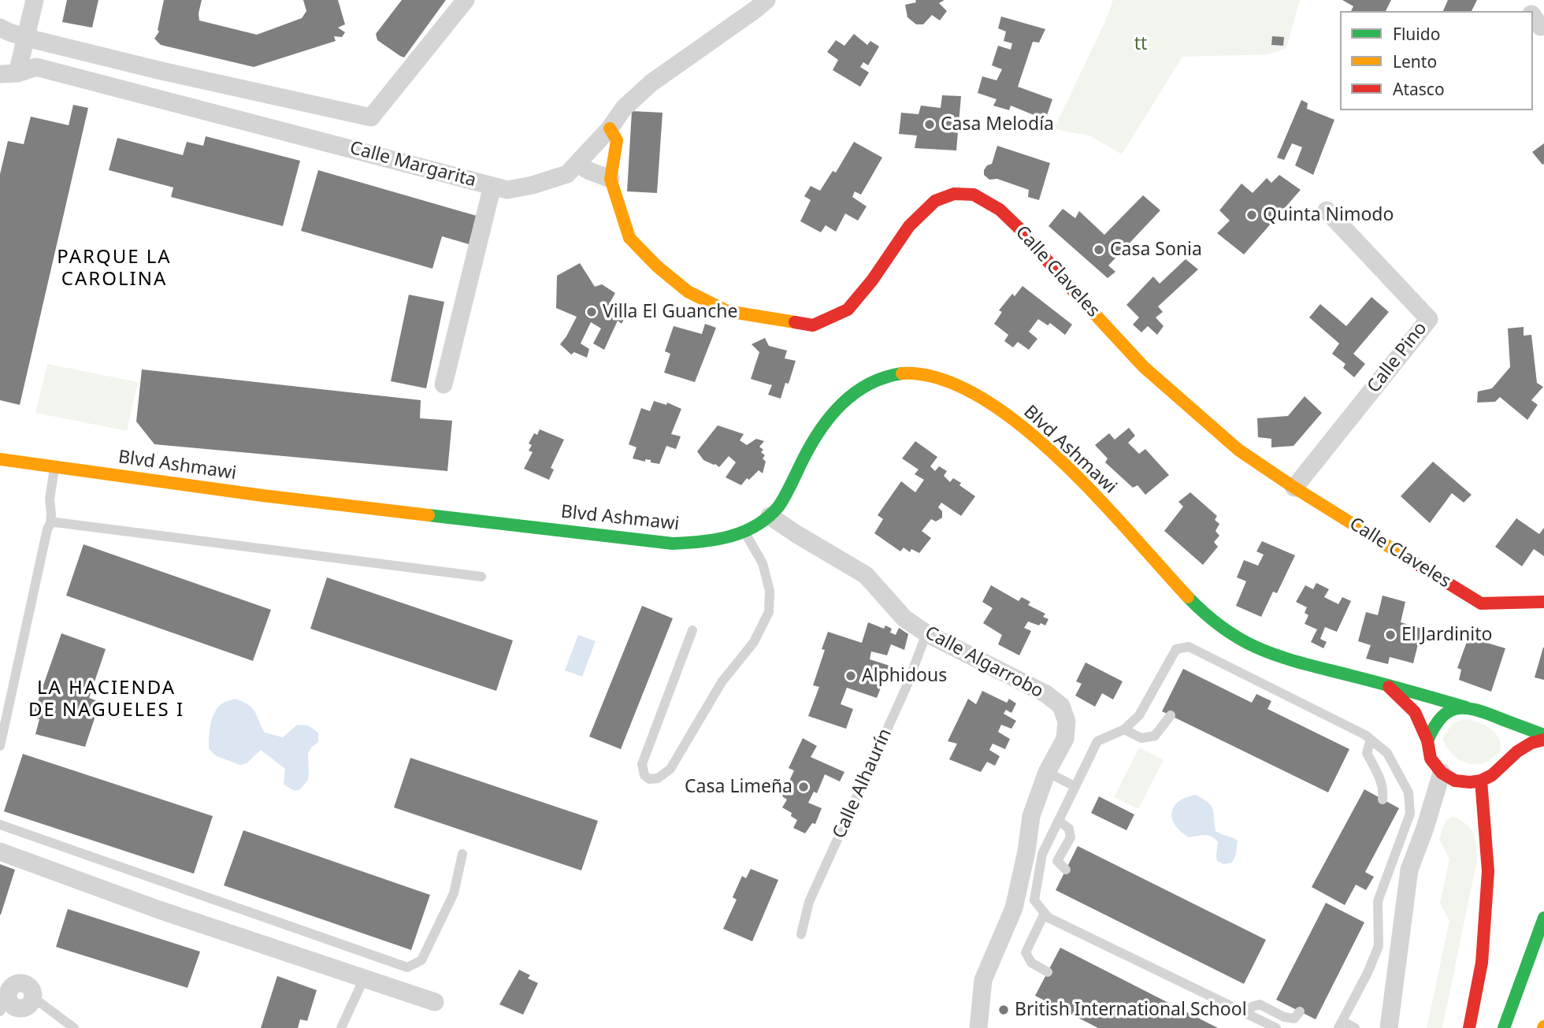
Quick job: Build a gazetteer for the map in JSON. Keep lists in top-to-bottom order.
{
  "streets": {
    "main road": ["Calle Claveles", "Blvd Ashmawi"],
    "street": ["Calle Margarita", "Calle Pino", "Calle Algarrobo"],
    "lane": ["Calle Alhaurín"]
  },
  "crossings": [
    ["Calle Margarita", "Calle Claveles"],
    ["Calle Claveles", "Calle Pino"],
    ["Blvd Ashmawi", "Calle Algarrobo"],
    ["Calle Algarrobo", "Calle Alhaurín"]
  ],
  "districts": ["PARQUE LA CAROLINA", "LA HACIENDA DE NAGUELES I"],
  "parks": ["tt"],
  "places": [
    "Casa Melodía",
    "Quinta Nimodo",
    "Casa Sonia",
    "Villa El Guanche",
    "El Jardinito",
    "Alphidous",
    "Casa Limeña",
    "British International School"
  ],
  "legend": ["Fluido", "Lento", "Atasco"]
}
